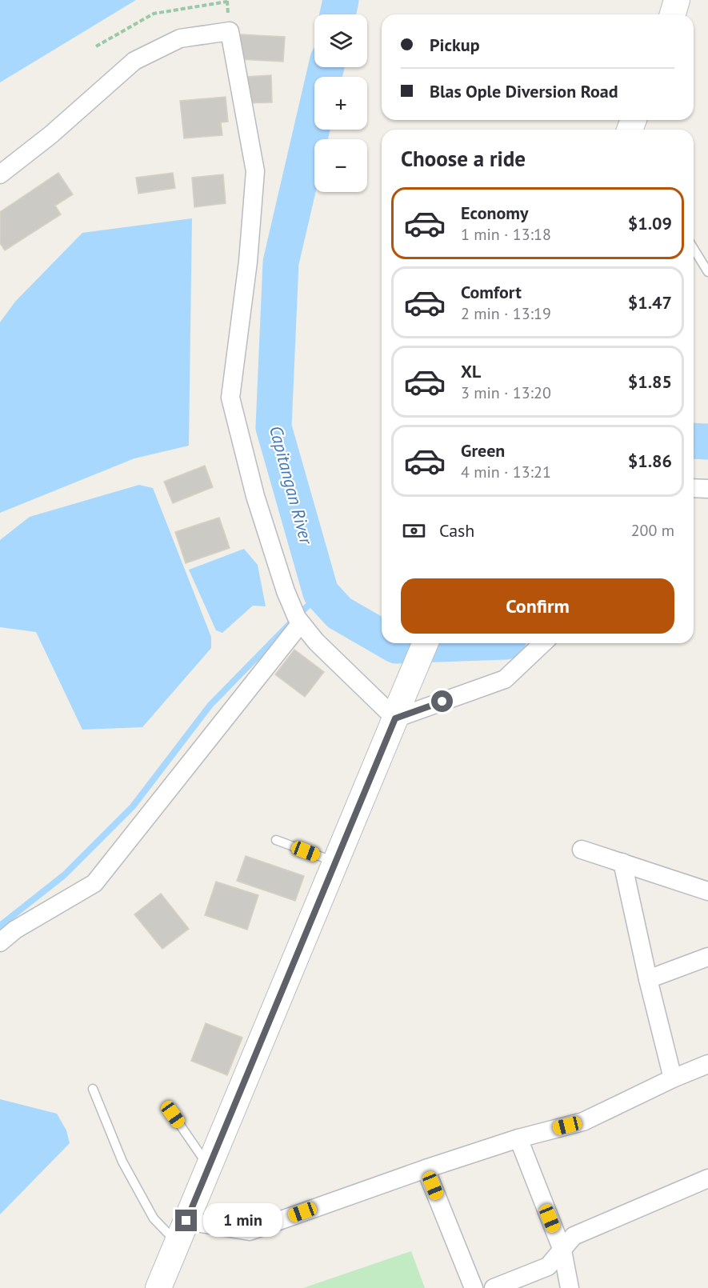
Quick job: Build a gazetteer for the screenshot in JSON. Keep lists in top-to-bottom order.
{
  "water": ["Capitangan River"],
  "page": {
    "map_buttons": ["+", "−"],
    "banner": ["Pickup", "Blas Ople Diversion Road"],
    "heading": "Choose a ride",
    "list": [
      {
        "name": "Economy",
        "note": "1 min · 13:18",
        "value": "$1.09"
      },
      {
        "name": "Comfort",
        "note": "2 min · 13:19",
        "value": "$1.47"
      },
      {
        "name": "XL",
        "note": "3 min · 13:20",
        "value": "$1.85"
      },
      {
        "name": "Green",
        "note": "4 min · 13:21",
        "value": "$1.86"
      }
    ],
    "pay": ["Cash", "200 m"],
    "buttons": "Confirm",
    "bubble": "1 min"
  }
}
